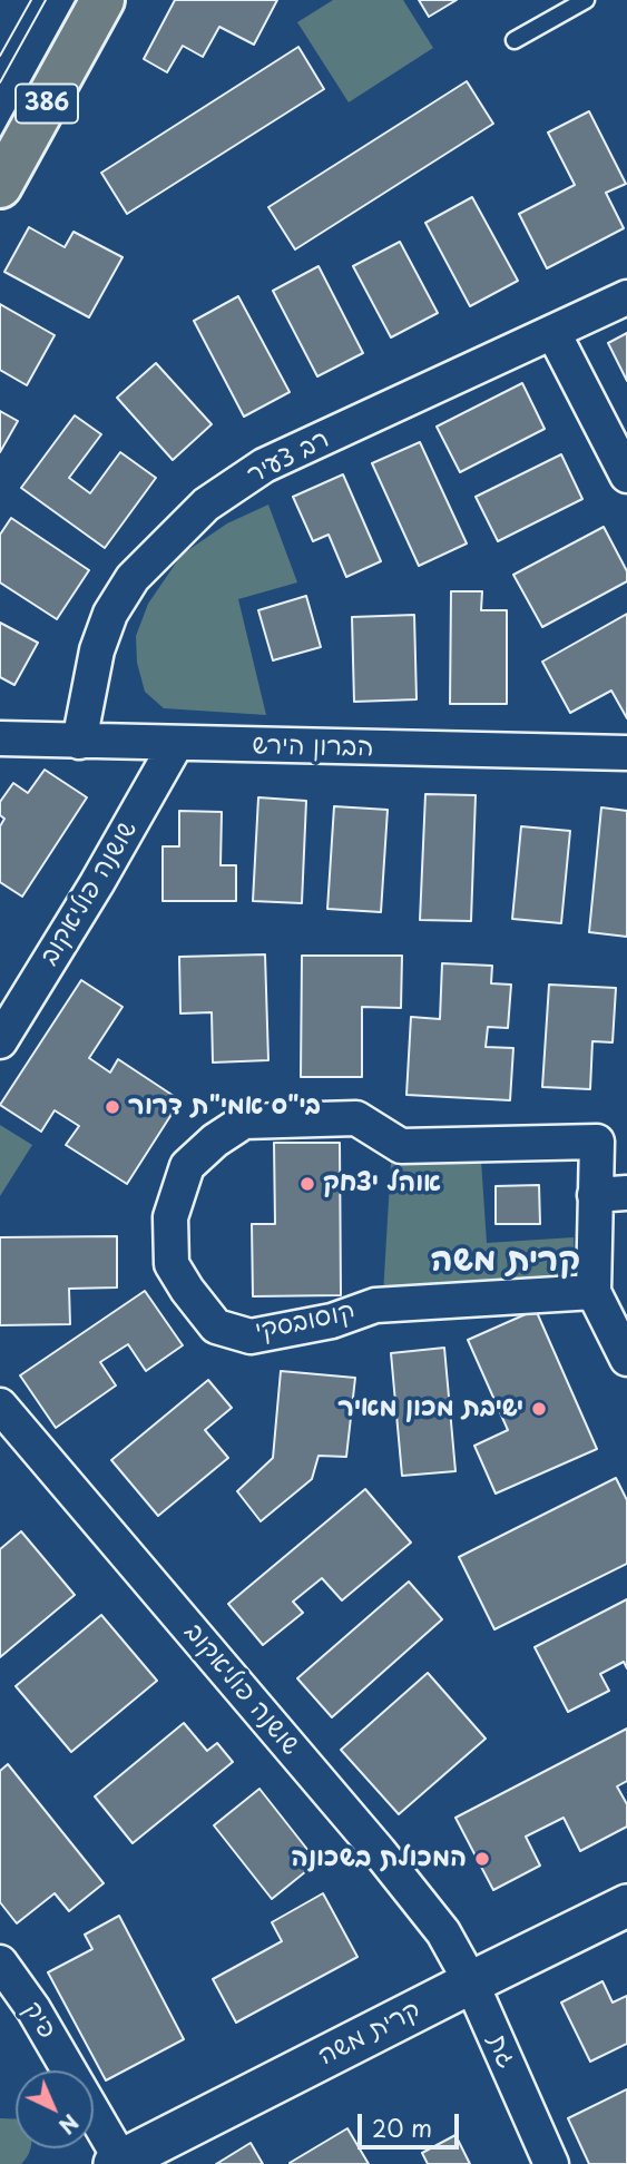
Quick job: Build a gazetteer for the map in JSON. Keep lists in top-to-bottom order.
{
  "streets": {
    "main road": ["386"],
    "street": [
      "רב צעיר",
      "הברון הירש",
      "שושנה פוליאקוב",
      "קוסובסקי",
      "פיק",
      "קרית משה",
      "גת"
    ]
  },
  "crossings": [
    ["רב צעיר", "הברון הירש"],
    ["הברון הירש", "שושנה פוליאקוב"],
    ["שושנה פוליאקוב", "קרית משה"],
    ["שושנה פוליאקוב", "גת"],
    ["פיק", "קרית משה"],
    ["קרית משה", "גת"]
  ],
  "districts": ["קרית משה"],
  "places": [
    "בי\"ס אמי\"ת דרור",
    "אוהל יצחק",
    "ישיבת מכון מאיר",
    "המכולת בשכונה"
  ],
  "scale_bar": "20 m",
  "north": "bottom right"
}
